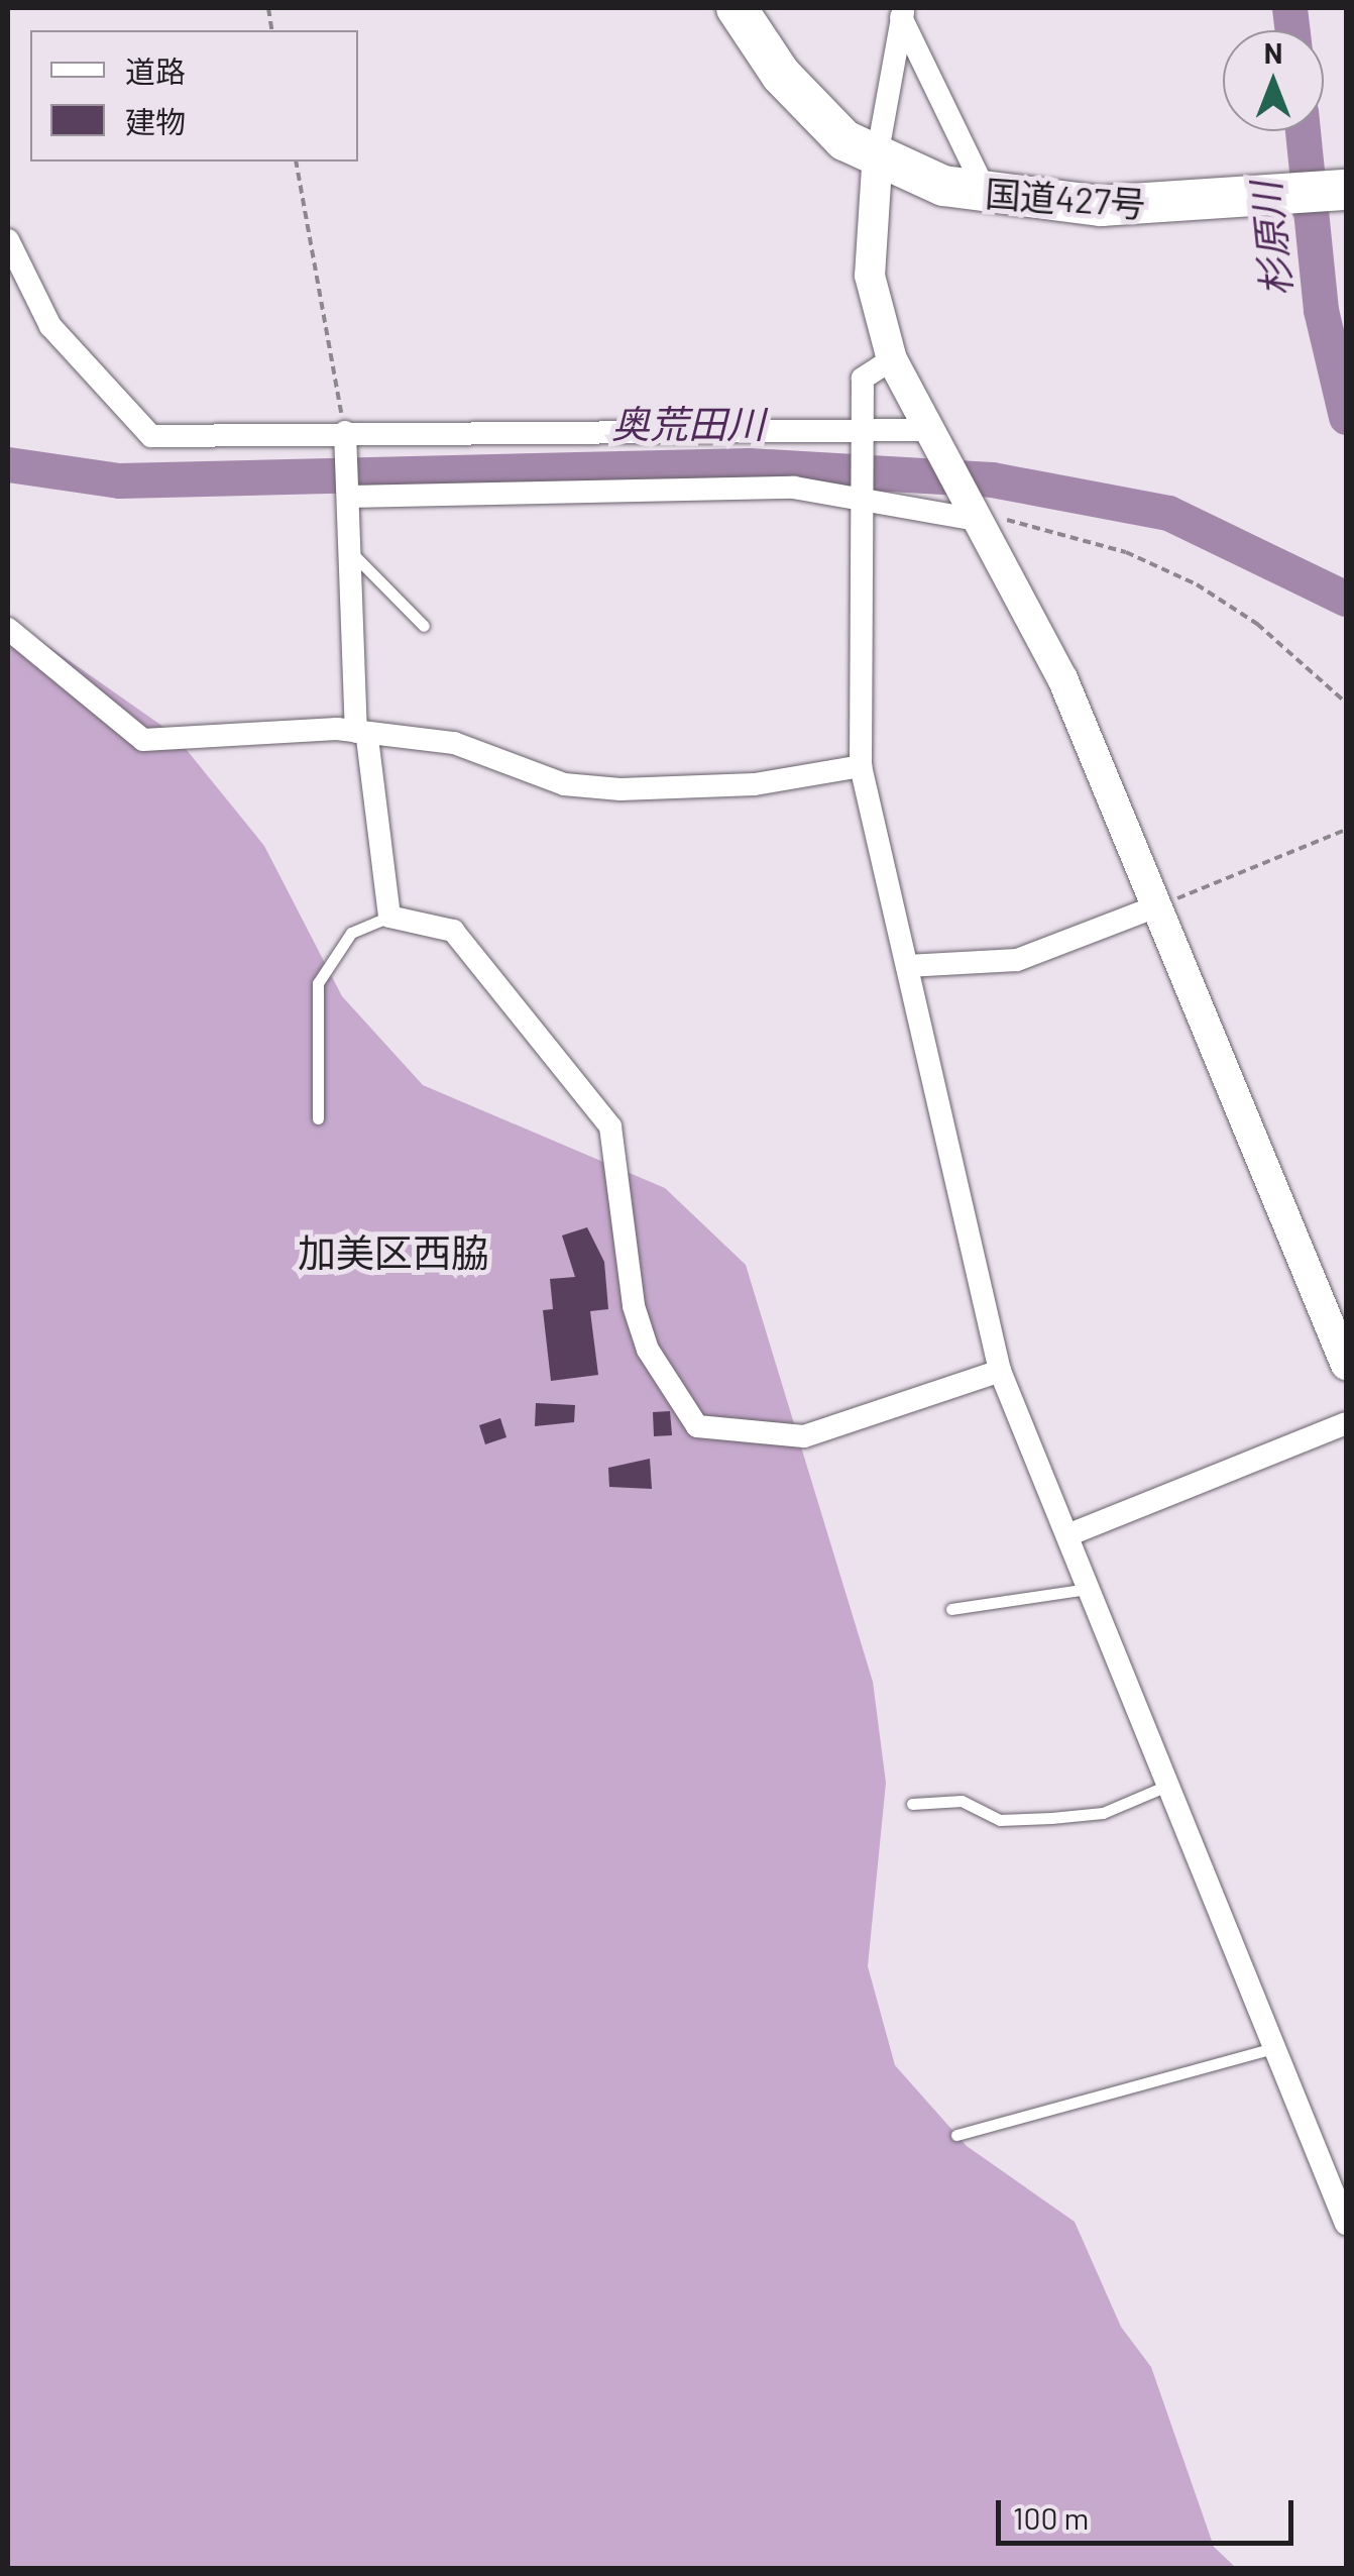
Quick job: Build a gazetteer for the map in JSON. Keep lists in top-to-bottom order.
{
  "streets": {
    "highway": ["国道427号"]
  },
  "districts": ["加美区西脇"],
  "water": ["杉原川", "奥荒田川"],
  "legend": ["道路", "建物"],
  "scale_bar": "100 m",
  "north": "top"
}
